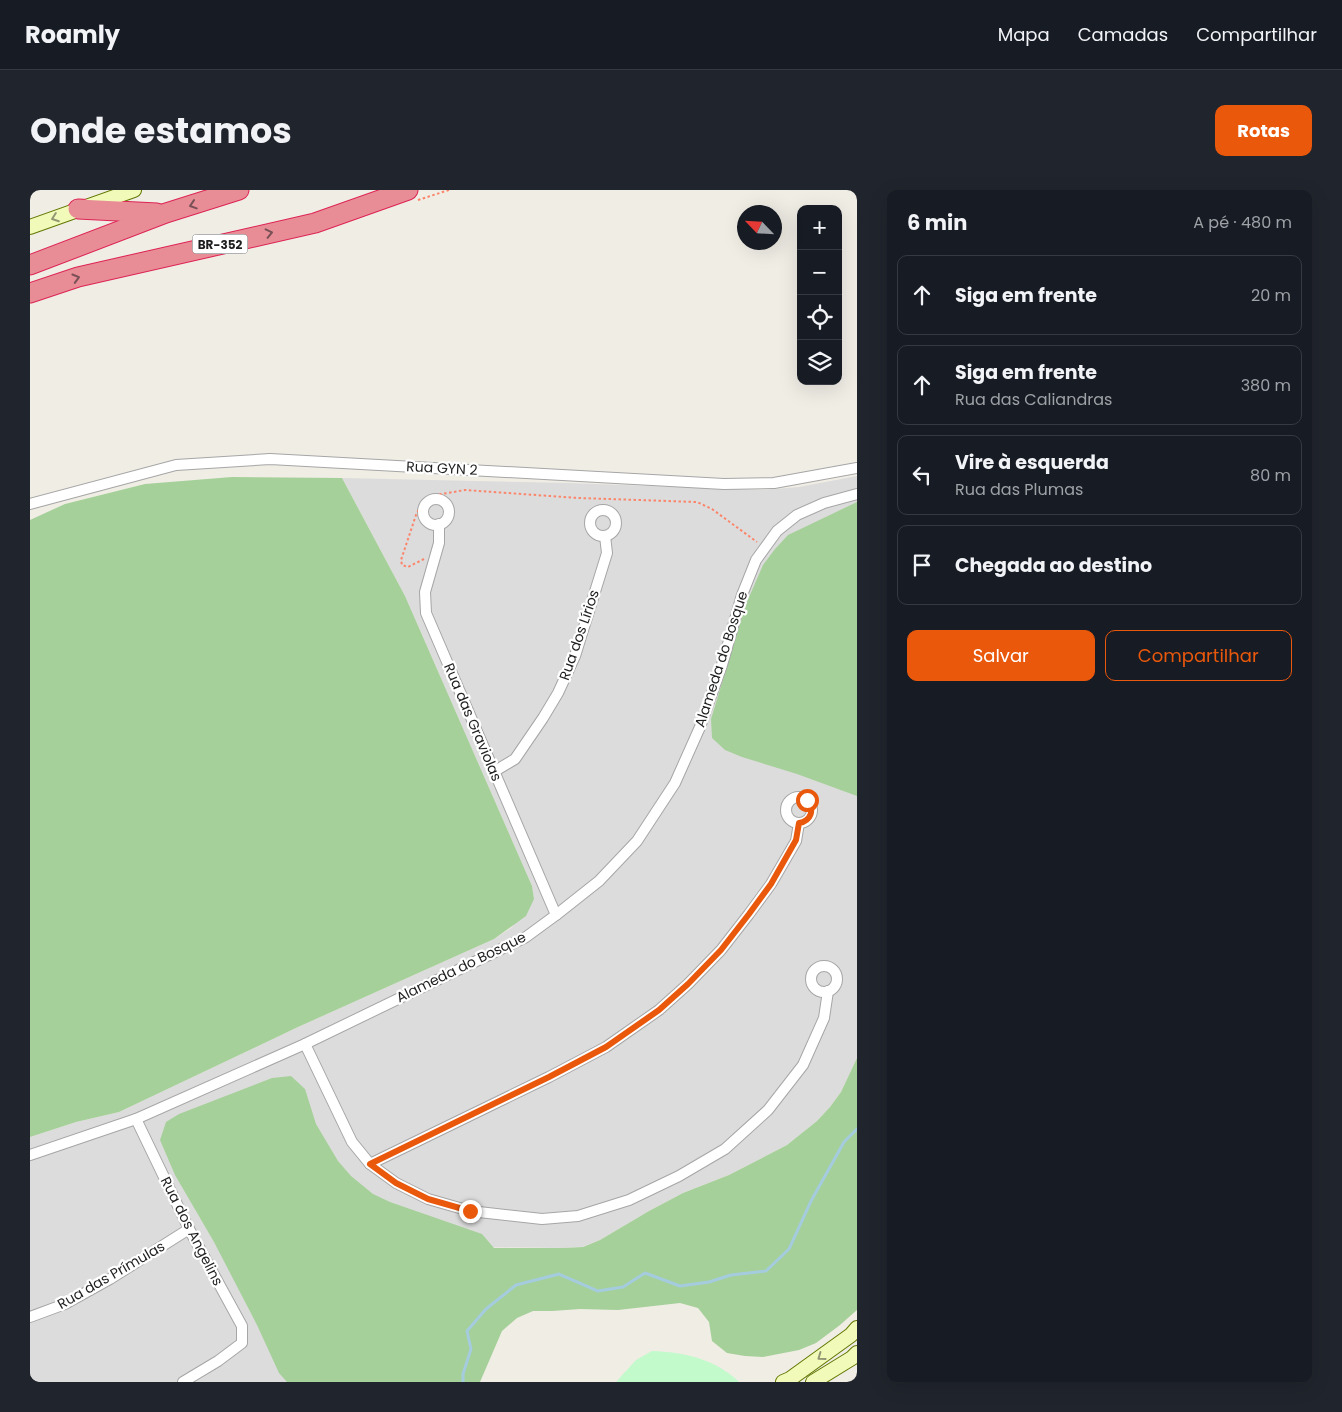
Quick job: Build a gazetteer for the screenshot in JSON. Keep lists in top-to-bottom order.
{
  "streets": {
    "highway": ["BR-352"],
    "street": [
      "Rua GYN 2",
      "Rua dos Lírios",
      "Alameda do Bosque",
      "Rua das Graviolas",
      "Rua dos Angelins",
      "Rua das Prímulas"
    ]
  },
  "crossings": [
    ["Rua dos Lírios", "Rua das Graviolas"],
    ["Alameda do Bosque", "Rua das Graviolas"],
    ["Alameda do Bosque", "Rua dos Angelins"],
    ["Rua dos Angelins", "Rua das Prímulas"]
  ],
  "north": "top left",
  "page": {
    "header": "Roamly",
    "nav": ["Mapa", "Camadas", "Compartilhar"],
    "title": "Onde estamos",
    "buttons": [
      "Rotas",
      ["Salvar", "Compartilhar"]
    ],
    "heading": ["6 min", "A pé · 480 m"],
    "map_buttons": ["+", "−"],
    "list": [
      ["Siga em frente", "20 m"],
      ["Siga em frente", "Rua das Caliandras", "380 m"],
      ["Vire à esquerda", "Rua das Plumas", "80 m"],
      "Chegada ao destino"
    ]
  }
}
